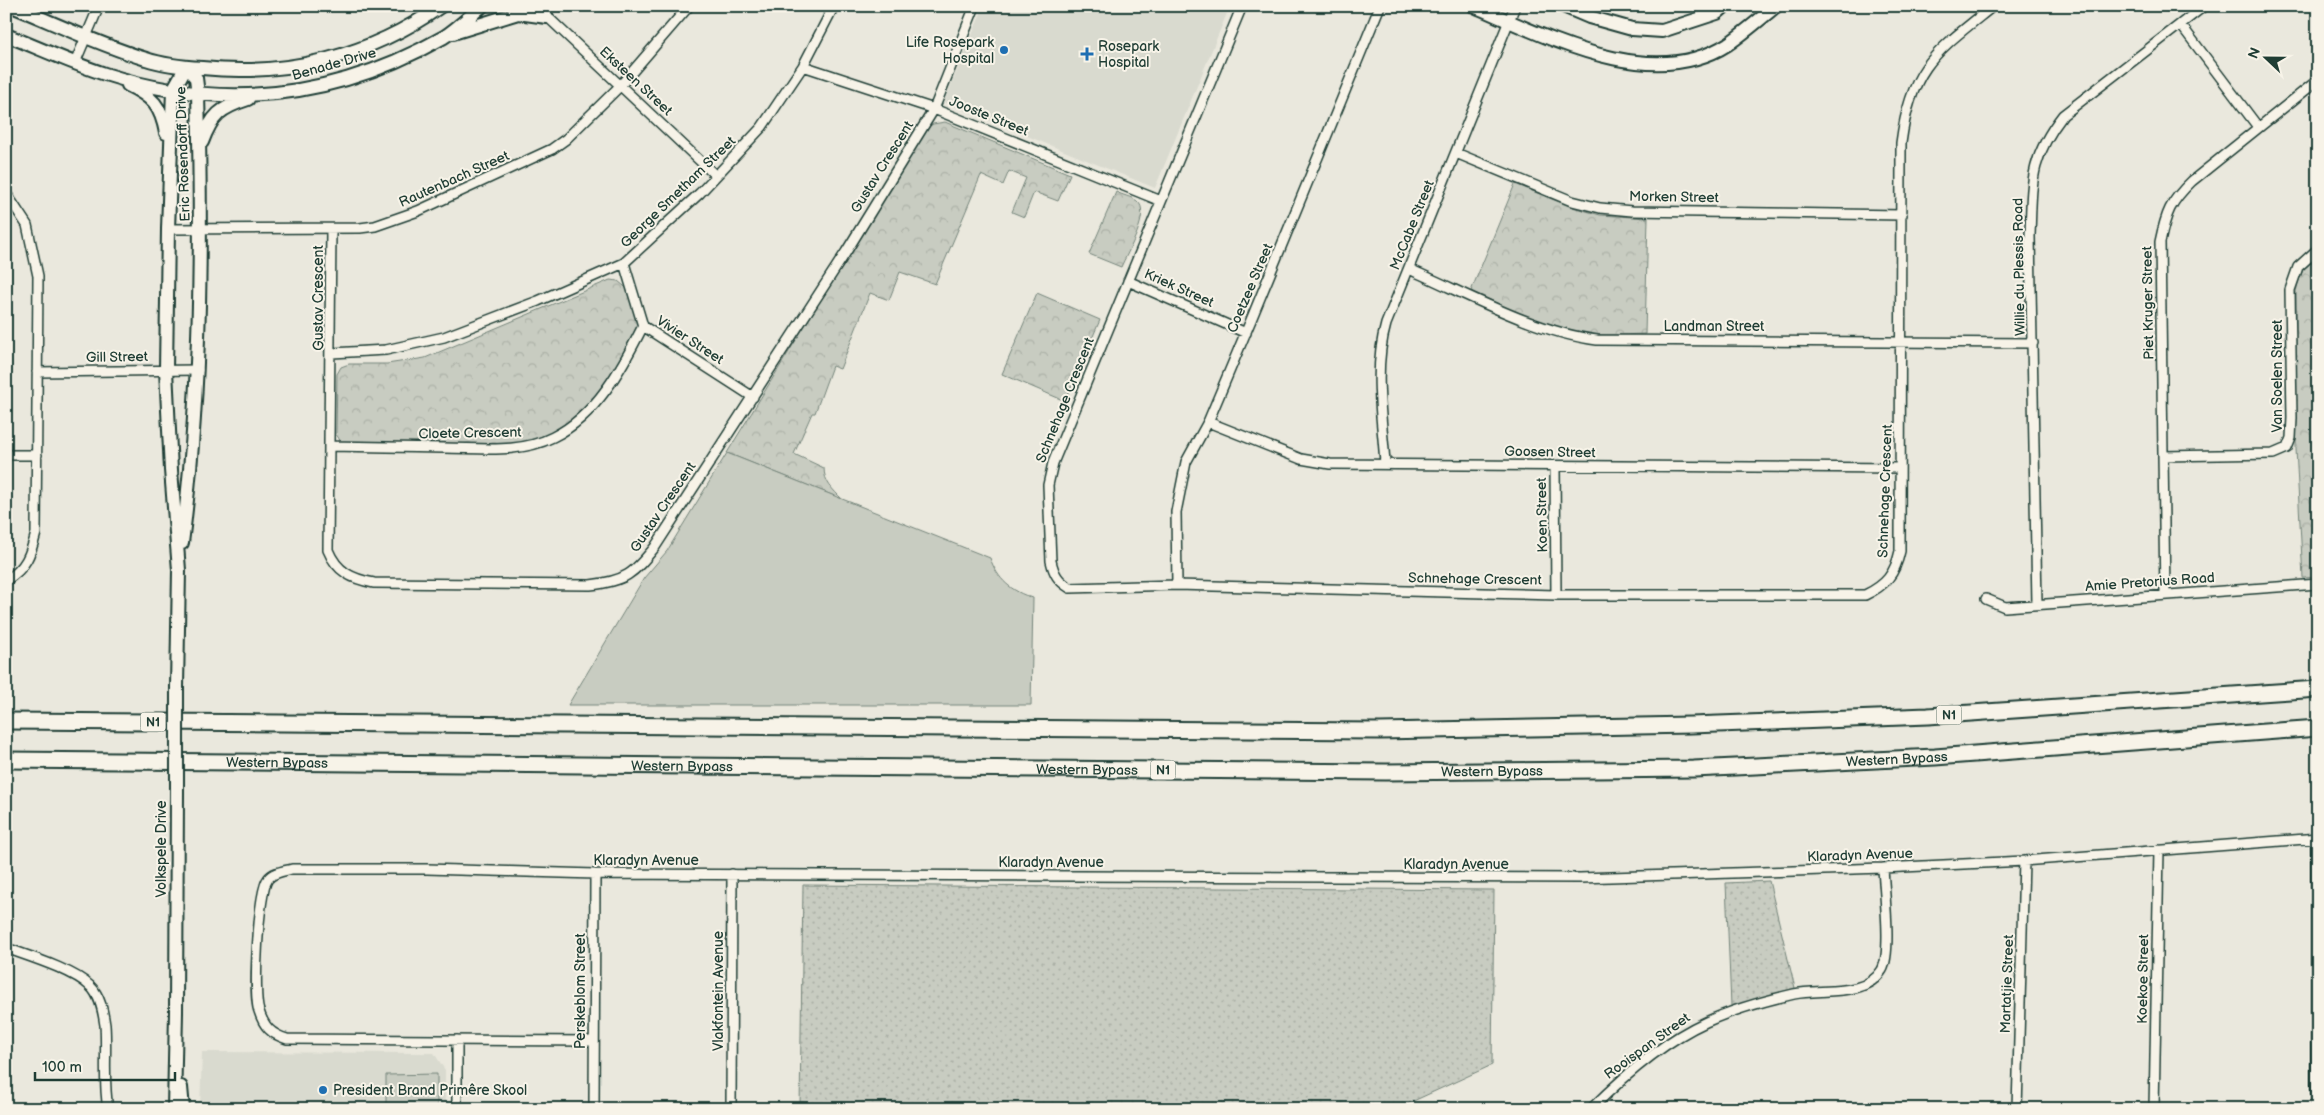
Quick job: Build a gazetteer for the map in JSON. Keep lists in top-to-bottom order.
{
  "streets": {
    "highway": ["N1", "Western Bypass"],
    "street": [
      "Benade Drive",
      "Eksteen Street",
      "Jooste Street",
      "Eric Rosendorff Drive",
      "Gustav Crescent",
      "Rautenbach Street",
      "George Smetham Street",
      "Morken Street",
      "McCabe Street",
      "Willie du Plessis Road",
      "Kriek Street",
      "Coetzee Street",
      "Piet Kruger Street",
      "Landman Street",
      "Vivier Street",
      "Gill Street",
      "Van Soelen Street",
      "Schnehage Crescent",
      "Cloete Crescent",
      "Goosen Street",
      "Koen Street",
      "Amie Pretorius Road",
      "Volkspele Drive",
      "Klaradyn Avenue",
      "Koekoe Street",
      "Martatjie Street",
      "Perskeblom Street",
      "Vlakfontein Avenue",
      "Rooispan Street"
    ]
  },
  "crossings": [
    ["Benade Drive", "Eric Rosendorff Drive"],
    ["Eksteen Street", "Rautenbach Street"],
    ["Eksteen Street", "George Smetham Street"],
    ["Jooste Street", "Gustav Crescent"],
    ["Jooste Street", "George Smetham Street"],
    ["Jooste Street", "Schnehage Crescent"],
    ["Eric Rosendorff Drive", "Rautenbach Street"],
    ["Eric Rosendorff Drive", "Gill Street"],
    ["Eric Rosendorff Drive", "Volkspele Drive"],
    ["Gustav Crescent", "Rautenbach Street"],
    ["Gustav Crescent", "George Smetham Street"],
    ["Gustav Crescent", "Vivier Street"],
    ["Gustav Crescent", "Cloete Crescent"],
    ["George Smetham Street", "Vivier Street"],
    ["Morken Street", "McCabe Street"],
    ["Morken Street", "Schnehage Crescent"],
    ["McCabe Street", "Landman Street"],
    ["McCabe Street", "Goosen Street"],
    ["Willie du Plessis Road", "Landman Street"],
    ["Willie du Plessis Road", "Amie Pretorius Road"],
    ["Kriek Street", "Coetzee Street"],
    ["Kriek Street", "Schnehage Crescent"],
    ["Coetzee Street", "Schnehage Crescent"],
    ["Coetzee Street", "Goosen Street"],
    ["Piet Kruger Street", "Van Soelen Street"],
    ["Piet Kruger Street", "Amie Pretorius Road"],
    ["Landman Street", "Schnehage Crescent"],
    ["Vivier Street", "Cloete Crescent"],
    ["Schnehage Crescent", "Goosen Street"],
    ["Schnehage Crescent", "Koen Street"],
    ["Goosen Street", "Koen Street"],
    ["Klaradyn Avenue", "Koekoe Street"],
    ["Klaradyn Avenue", "Martatjie Street"],
    ["Klaradyn Avenue", "Perskeblom Street"],
    ["Klaradyn Avenue", "Vlakfontein Avenue"],
    ["Klaradyn Avenue", "Rooispan Street"]
  ],
  "places": {
    "other": ["Life Rosepark Hospital", "President Brand Primêre Skool"],
    "health": ["Rosepark Hospital"]
  },
  "scale_bar": "100 m",
  "north": "left"
}
